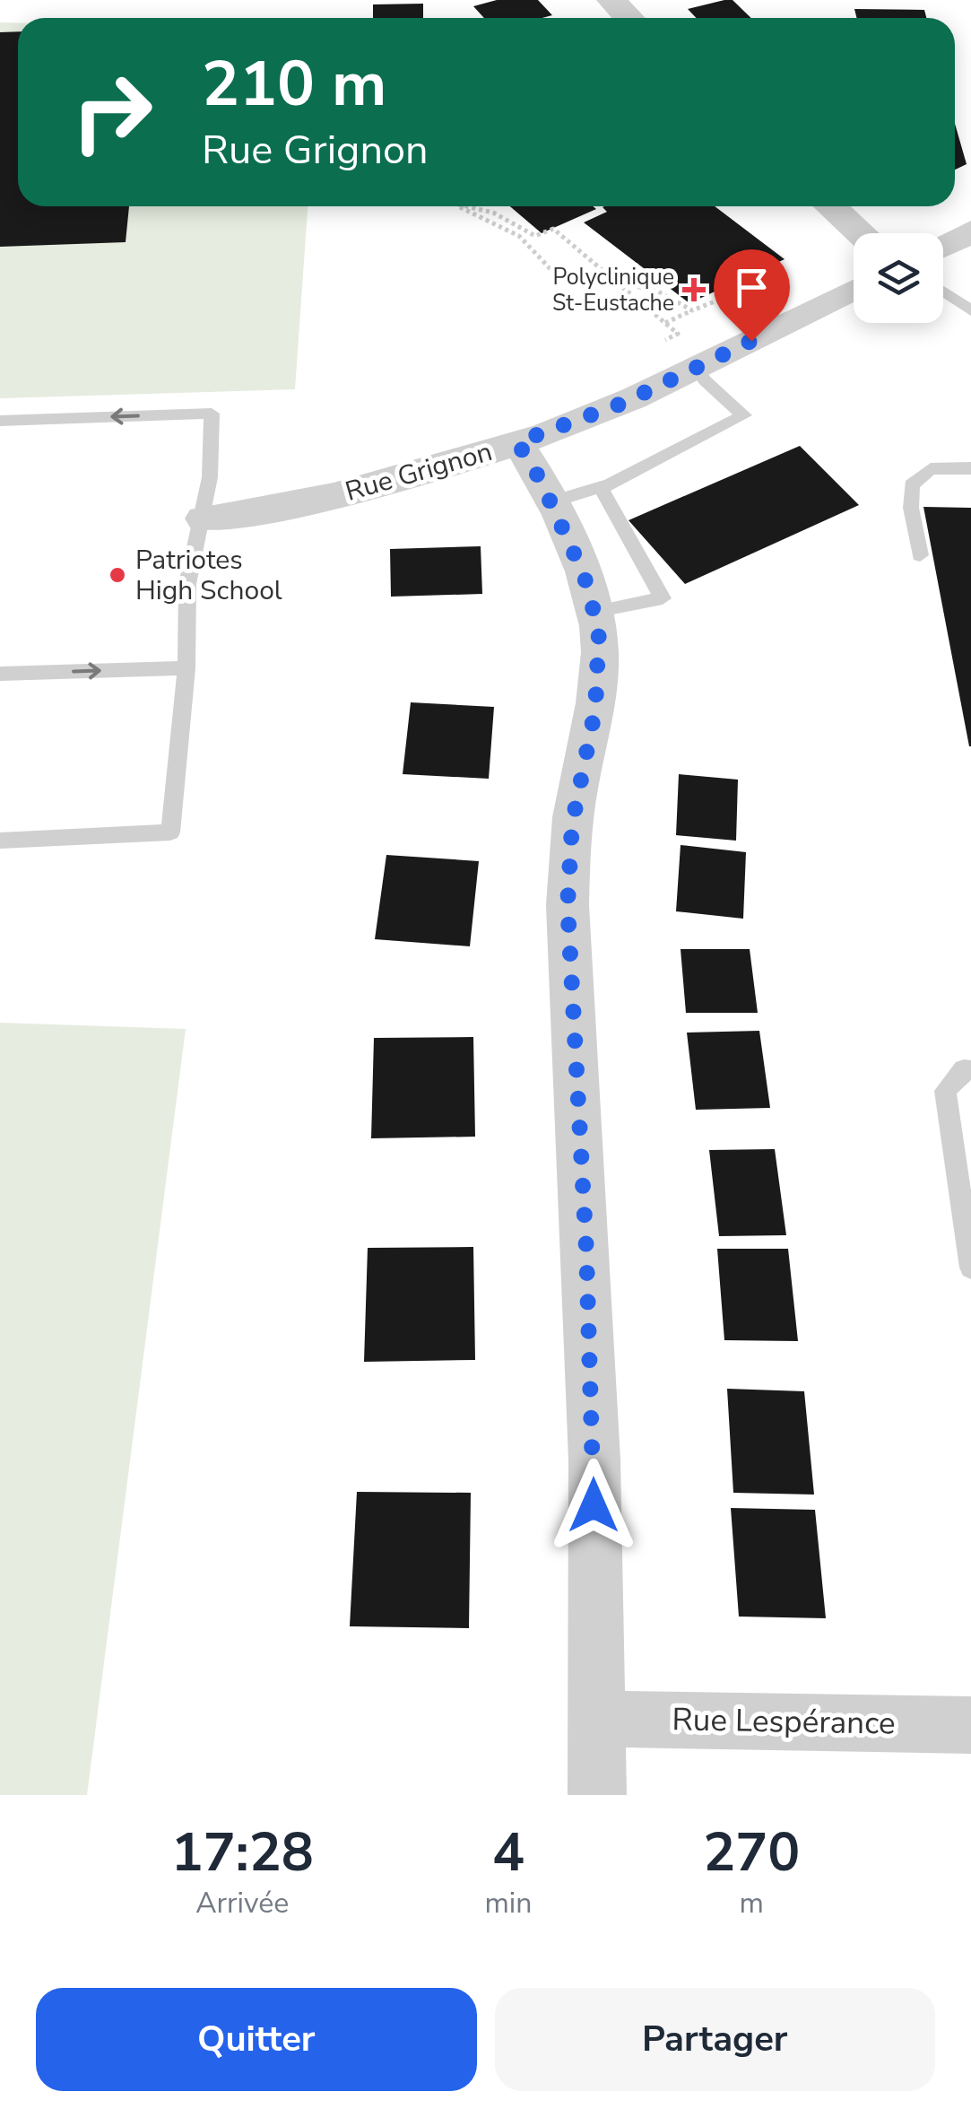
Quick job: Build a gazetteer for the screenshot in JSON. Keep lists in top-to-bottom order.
{
  "streets": {
    "street": ["Rue Grignon", "Rue Lespérance"]
  },
  "places": {
    "health": ["Polyclinique St-Eustache"],
    "other": ["Patriotes High School"]
  },
  "page": {
    "turn": ["210 m", "Rue Grignon"],
    "eta": [
      "17:28",
      "Arrivée",
      "4",
      "min",
      "270",
      "m"
    ],
    "buttons": ["Quitter", "Partager"]
  }
}
